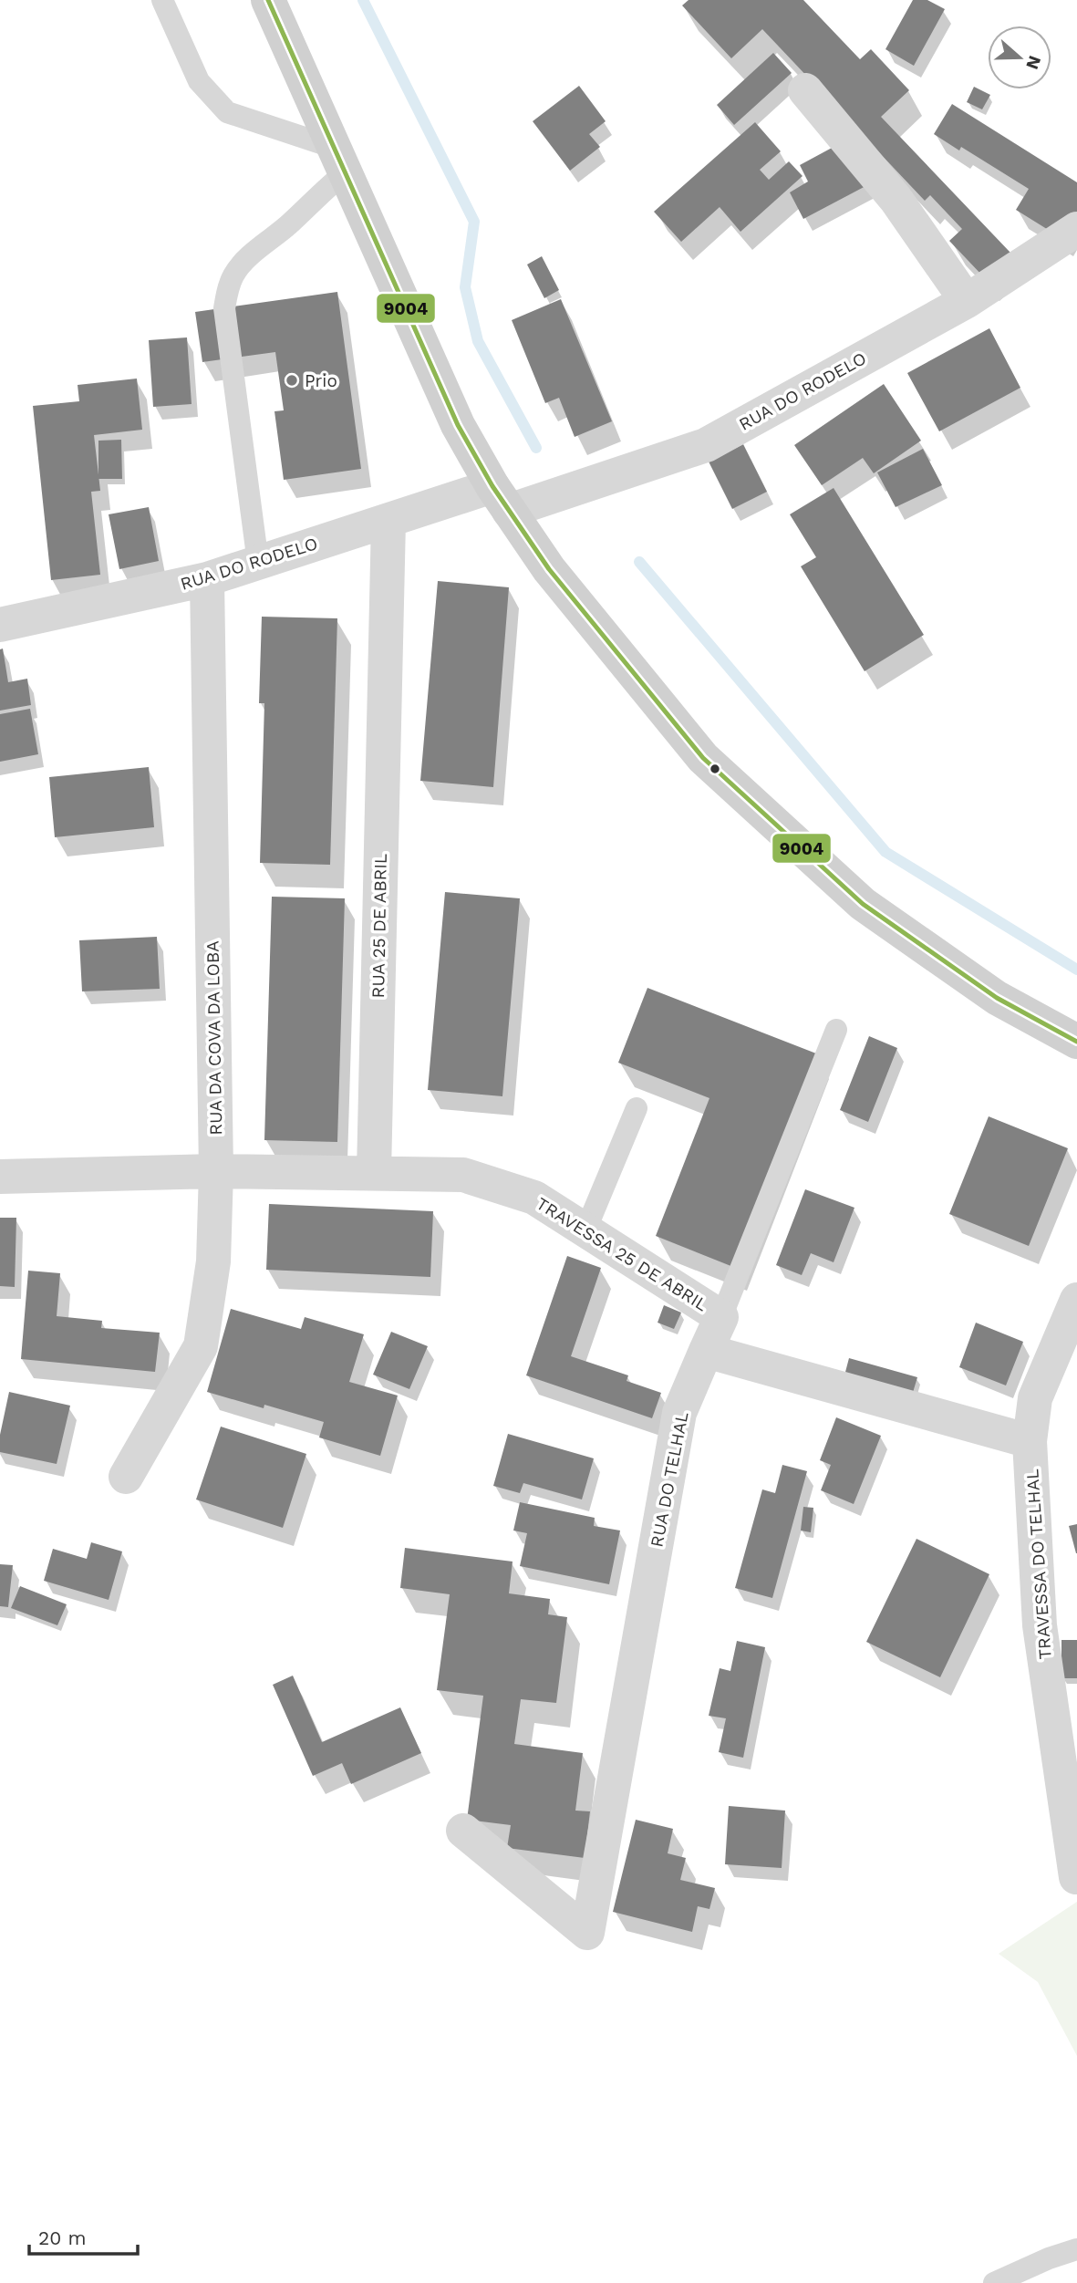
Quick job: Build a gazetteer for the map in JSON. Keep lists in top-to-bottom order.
{
  "streets": {
    "street": [
      "RUA DO RODELO",
      "RUA 25 DE ABRIL",
      "RUA DA COVA DA LOBA",
      "TRAVESSA 25 DE ABRIL",
      "RUA DO TELHAL",
      "TRAVESSA DO TELHAL"
    ]
  },
  "crossings": [
    ["RUA DO RODELO", "RUA 25 DE ABRIL"],
    ["RUA DO RODELO", "RUA DA COVA DA LOBA"],
    ["RUA 25 DE ABRIL", "TRAVESSA 25 DE ABRIL"],
    ["TRAVESSA 25 DE ABRIL", "RUA DO TELHAL"]
  ],
  "places": ["Prio"],
  "lines": ["transit line 9004"],
  "scale_bar": "20 m",
  "north": "right"
}
